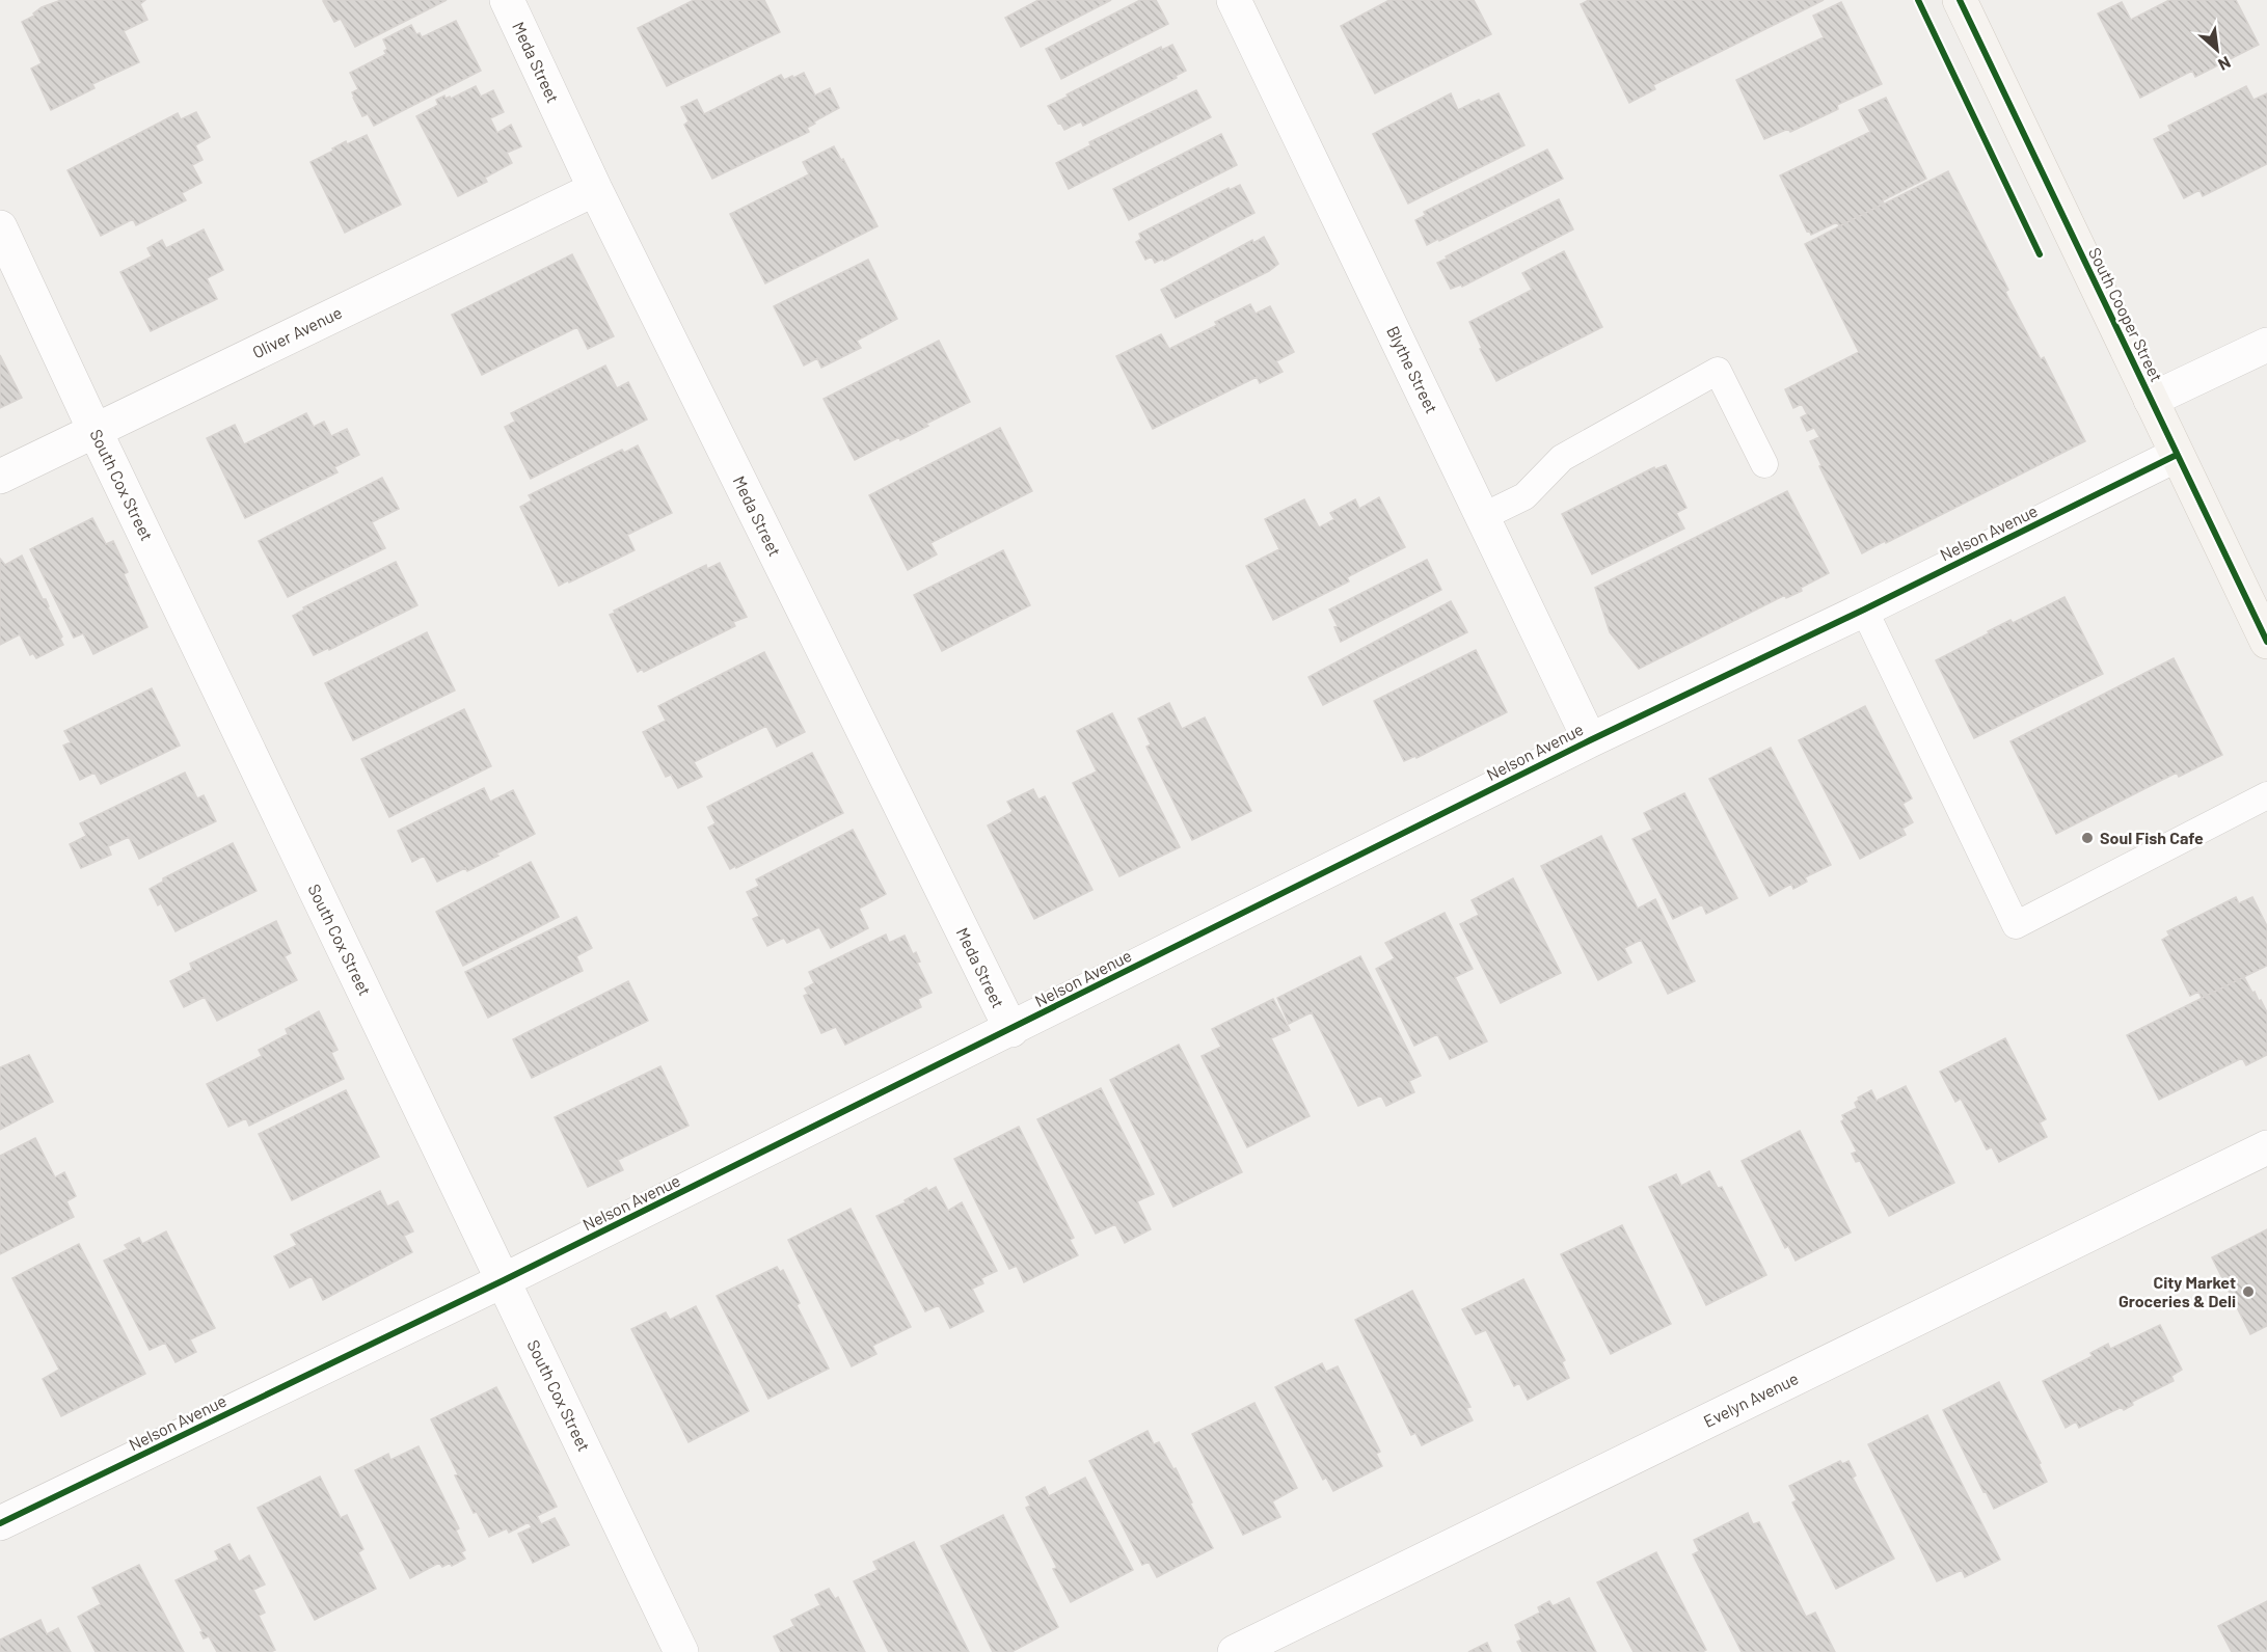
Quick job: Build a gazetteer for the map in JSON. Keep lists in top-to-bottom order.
{
  "streets": {
    "main road": ["South Cooper Street"],
    "street": [
      "Meda Street",
      "Oliver Avenue",
      "Blythe Street",
      "South Cox Street",
      "Nelson Avenue",
      "Evelyn Avenue"
    ]
  },
  "crossings": [
    ["Meda Street", "Oliver Avenue"],
    ["Meda Street", "Nelson Avenue"],
    ["South Cooper Street", "Nelson Avenue"],
    ["Oliver Avenue", "South Cox Street"],
    ["Blythe Street", "Nelson Avenue"],
    ["South Cox Street", "Nelson Avenue"]
  ],
  "places": ["Soul Fish Cafe", "City Market Groceries & Deli"],
  "north": "bottom right"
}
